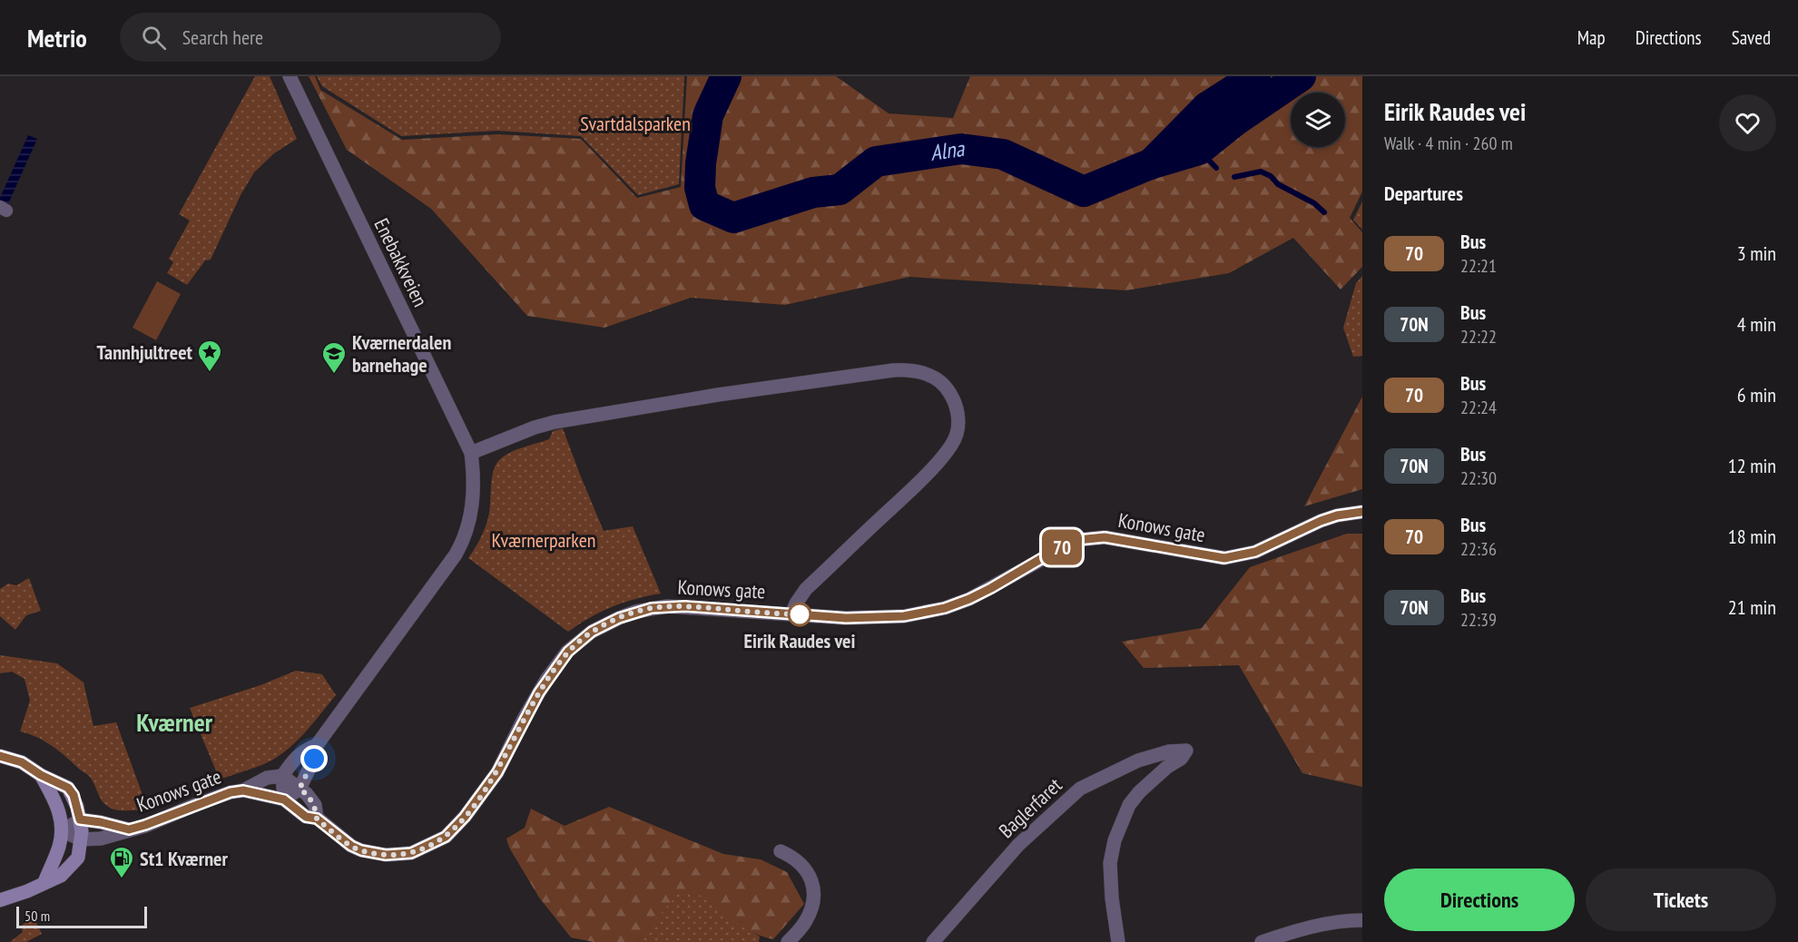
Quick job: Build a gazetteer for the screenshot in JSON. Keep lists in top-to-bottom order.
{
  "streets": {
    "street": ["Enebakkveien", "Konows gate", "Baglerfaret"]
  },
  "crossings": [
    ["Enebakkveien", "Konows gate"]
  ],
  "districts": ["Kværner"],
  "water": ["Alna"],
  "parks": ["Svartdalsparken", "Kværnerparken"],
  "places": {
    "place": ["Tannhjultreet"],
    "school or university": ["Kværnerdalen barnehage"],
    "other": ["Eirik Raudes vei"],
    "fuel station": ["St1 Kværner"]
  },
  "lines": ["bus line 70"],
  "scale_bar": "50 m",
  "page": {
    "header": "Metrio",
    "search": "Search here",
    "nav": ["Map", "Directions", "Saved"],
    "on_map": "70",
    "heading": [
      ["Eirik Raudes vei", "Walk · 4 min · 260 m"],
      "Departures"
    ],
    "list": [
      {
        "mark": "70",
        "name": "Bus",
        "note": "22:21",
        "value": "3 min"
      },
      {
        "mark": "70N",
        "name": "Bus",
        "note": "22:22",
        "value": "4 min"
      },
      {
        "mark": "70",
        "name": "Bus",
        "note": "22:24",
        "value": "6 min"
      },
      {
        "mark": "70N",
        "name": "Bus",
        "note": "22:30",
        "value": "12 min"
      },
      {
        "mark": "70",
        "name": "Bus",
        "note": "22:36",
        "value": "18 min"
      },
      {
        "mark": "70N",
        "name": "Bus",
        "note": "22:39",
        "value": "21 min"
      }
    ],
    "buttons": ["Directions", "Tickets"],
    "scale": "50 m"
  }
}
